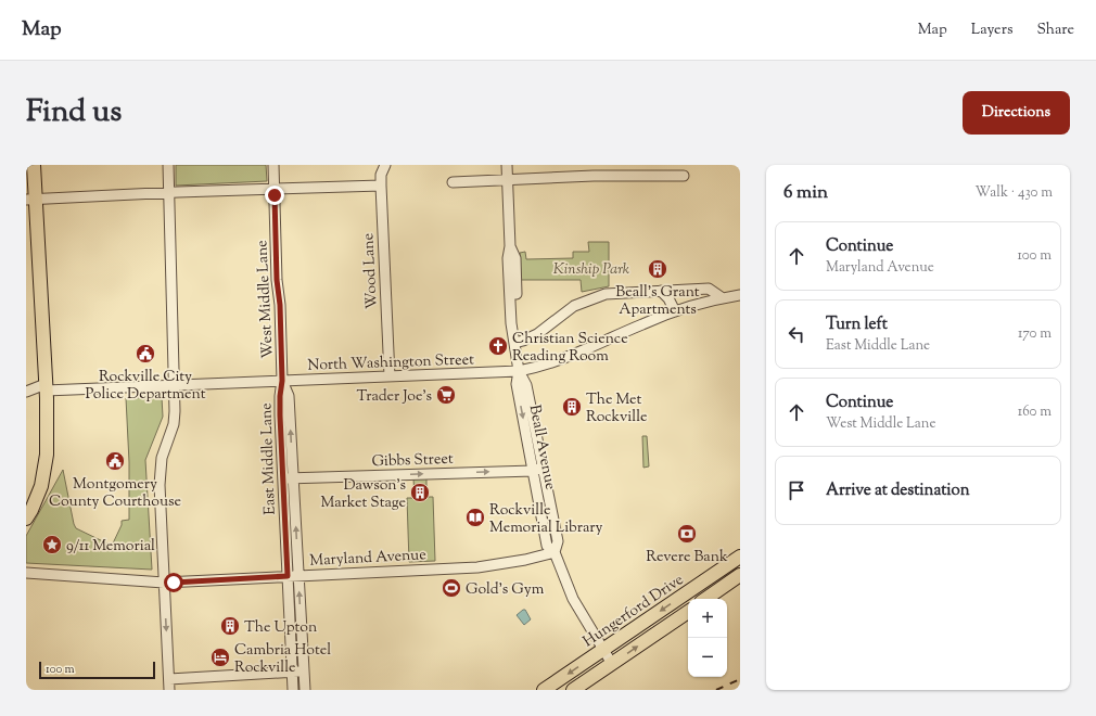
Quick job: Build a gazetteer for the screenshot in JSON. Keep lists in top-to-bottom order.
{
  "streets": {
    "main road": ["Hungerford Drive"],
    "street": [
      "Wood Lane",
      "West Middle Lane",
      "North Washington Street",
      "Beall Avenue",
      "East Middle Lane",
      "Gibbs Street",
      "Maryland Avenue"
    ]
  },
  "crossings": [
    ["Wood Lane", "North Washington Street"],
    ["West Middle Lane", "North Washington Street"],
    ["West Middle Lane", "East Middle Lane"],
    ["North Washington Street", "Beall Avenue"],
    ["North Washington Street", "East Middle Lane"],
    ["Beall Avenue", "Gibbs Street"],
    ["Beall Avenue", "Maryland Avenue"],
    ["Beall Avenue", "Hungerford Drive"],
    ["East Middle Lane", "Gibbs Street"],
    ["East Middle Lane", "Maryland Avenue"]
  ],
  "one_way": ["Gibbs Street"],
  "parks": ["Kinship Park"],
  "places": {
    "building": [
      "Beall's Grant Apartments",
      "The Met Rockville",
      "Dawson's Market Stage",
      "The Upton"
    ],
    "church": ["Christian Science Reading Room"],
    "public building": ["Rockville City Police Department", "Montgomery County Courthouse"],
    "supermarket": ["Trader Joe's"],
    "library": ["Rockville Memorial Library"],
    "bank": ["Revere Bank"],
    "place": ["9/11 Memorial"],
    "sports": ["Gold's Gym"],
    "hotel": ["Cambria Hotel Rockville"]
  },
  "scale_bar": "100 m",
  "page": {
    "header": "Map",
    "nav": ["Map", "Layers", "Share"],
    "title": "Find us",
    "buttons": "Directions",
    "heading": ["6 min", "Walk · 430 m"],
    "list": [
      ["Continue", "Maryland Avenue", "100 m"],
      ["Turn left", "East Middle Lane", "170 m"],
      ["Continue", "West Middle Lane", "160 m"],
      "Arrive at destination"
    ],
    "map_buttons": ["+", "−"],
    "scale": "100 m"
  }
}
